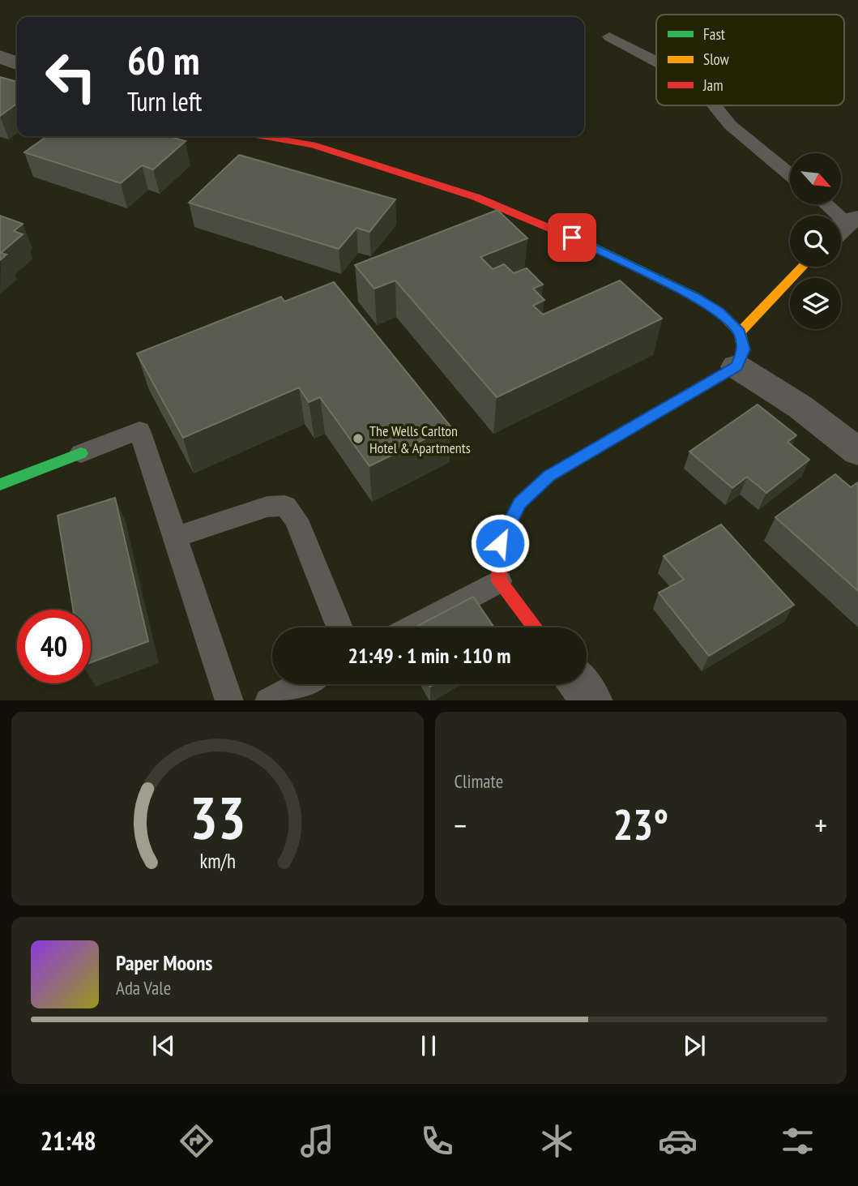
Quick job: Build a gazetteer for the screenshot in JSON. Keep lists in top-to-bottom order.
{
  "places": ["The Wells Carlton Hotel & Apartments"],
  "legend": ["Fast", "Slow", "Jam"],
  "north": "bottom right",
  "page": {
    "turn": ["60 m", "Turn left"],
    "limit": "40",
    "trip": "21:49 · 1 min · 110 m",
    "tile": "Climate",
    "heat": ["−", "23°", "+"],
    "song": ["Paper Moons", "Ada Vale"],
    "tabs": "21:48",
    "gauge": ["33", "km/h"]
  }
}
